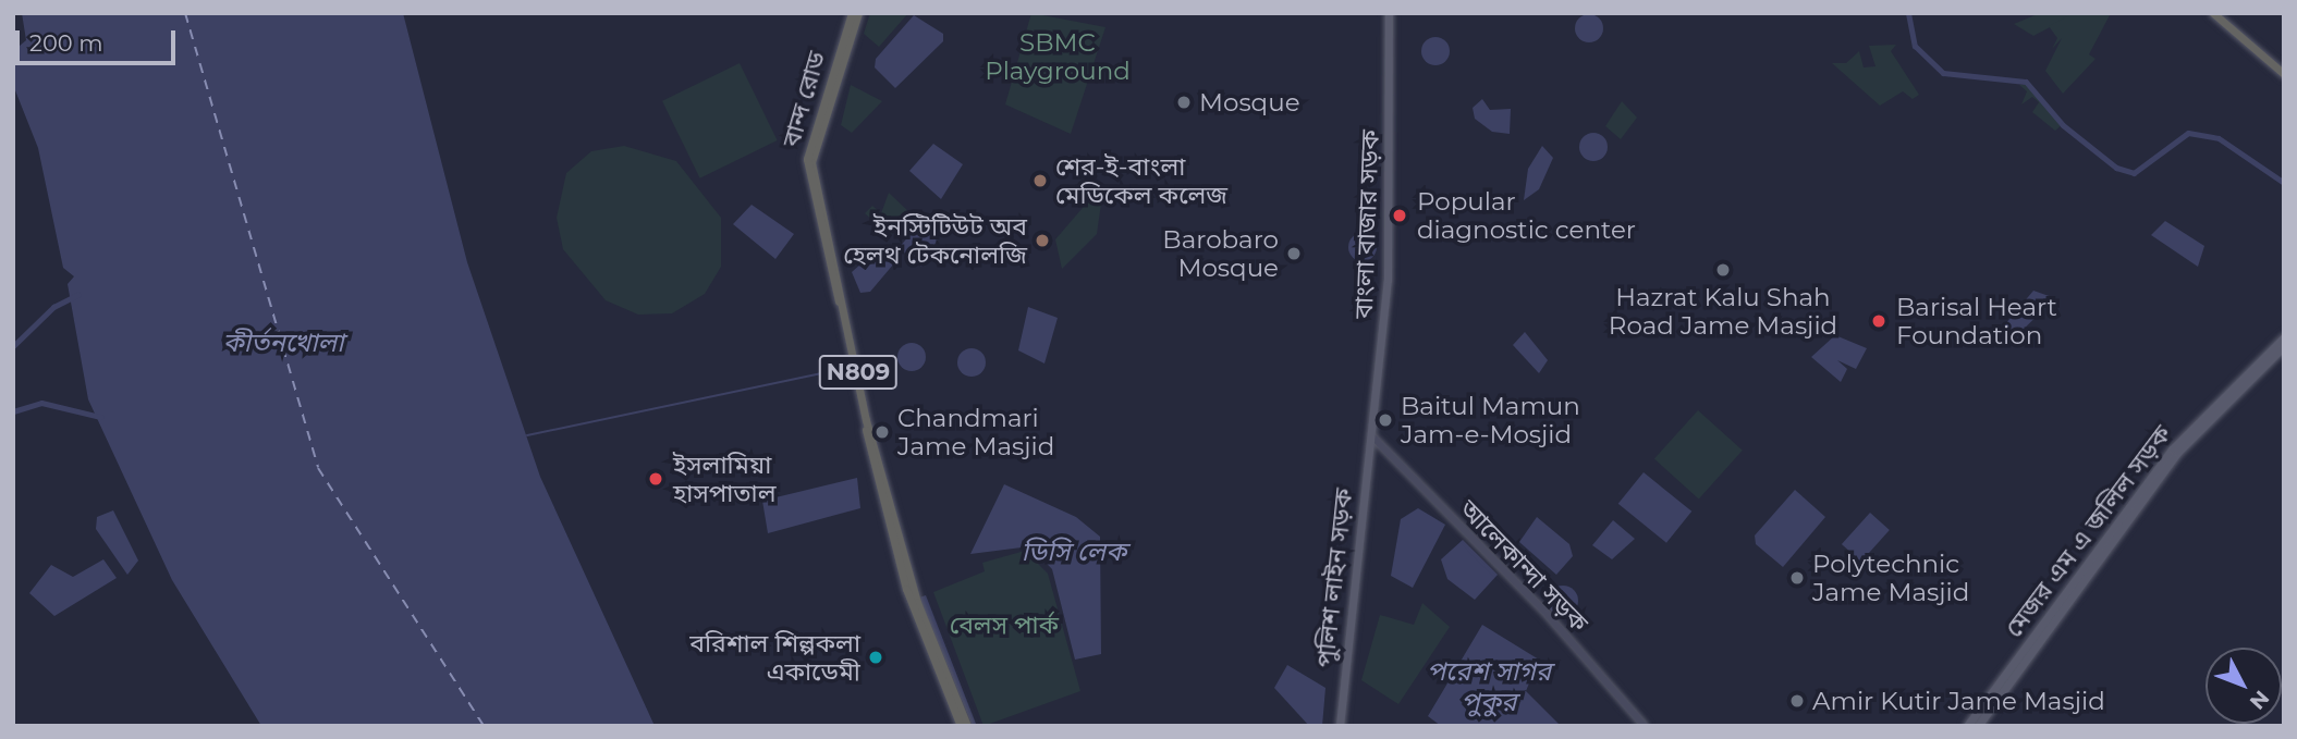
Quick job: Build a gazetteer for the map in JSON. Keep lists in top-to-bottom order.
{
  "streets": {
    "highway": ["বান্দ রোড", "N809"],
    "main road": [
      "বাংলা বাজার সড়ক",
      "মেজর এম এ জলিল সড়ক",
      "আলেকান্দা সড়ক",
      "পুলিশ লাইন সড়ক"
    ]
  },
  "crossings": [
    ["বাংলা বাজার সড়ক", "আলেকান্দা সড়ক"],
    ["বাংলা বাজার সড়ক", "পুলিশ লাইন সড়ক"],
    ["আলেকান্দা সড়ক", "পুলিশ লাইন সড়ক"]
  ],
  "water": ["কীর্তনখোলা", "ডিসি লেক", "পরেশ সাগর পুকুর"],
  "parks": ["SBMC Playground", "বেলস পার্ক"],
  "places": [
    "Mosque",
    "শের-ই-বাংলা মেডিকেল কলেজ",
    "Popular diagnostic center",
    "ইনস্টিটিউট অব হেলথ টেকনোলজি",
    "Barobaro Mosque",
    "Hazrat Kalu Shah Road Jame Masjid",
    "Barisal Heart Foundation",
    "Baitul Mamun Jam-e-Mosjid",
    "Chandmari Jame Masjid",
    "ইসলামিয়া হাসপাতাল",
    "Polytechnic Jame Masjid",
    "বরিশাল শিল্পকলা একাডেমী",
    "Amir Kutir Jame Masjid"
  ],
  "scale_bar": "200 m",
  "north": "bottom right"
}
